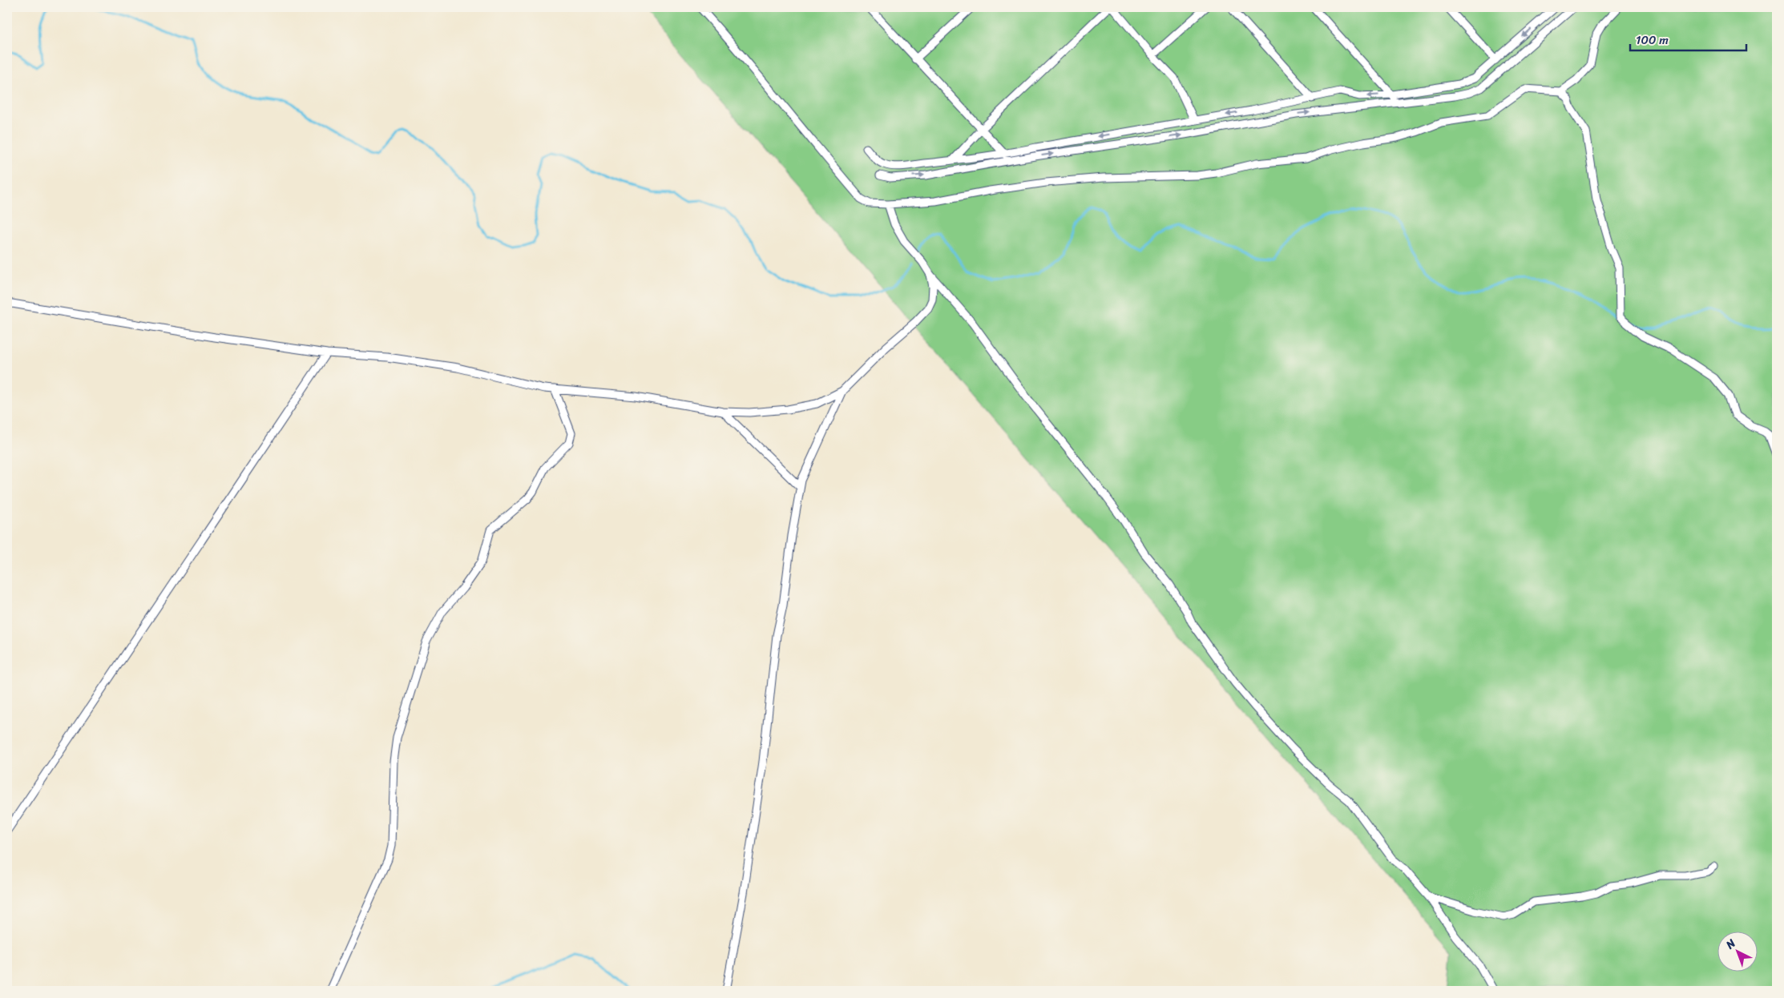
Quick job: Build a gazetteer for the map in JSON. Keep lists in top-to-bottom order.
{
  "scale_bar": "100 m",
  "north": "top left"
}
